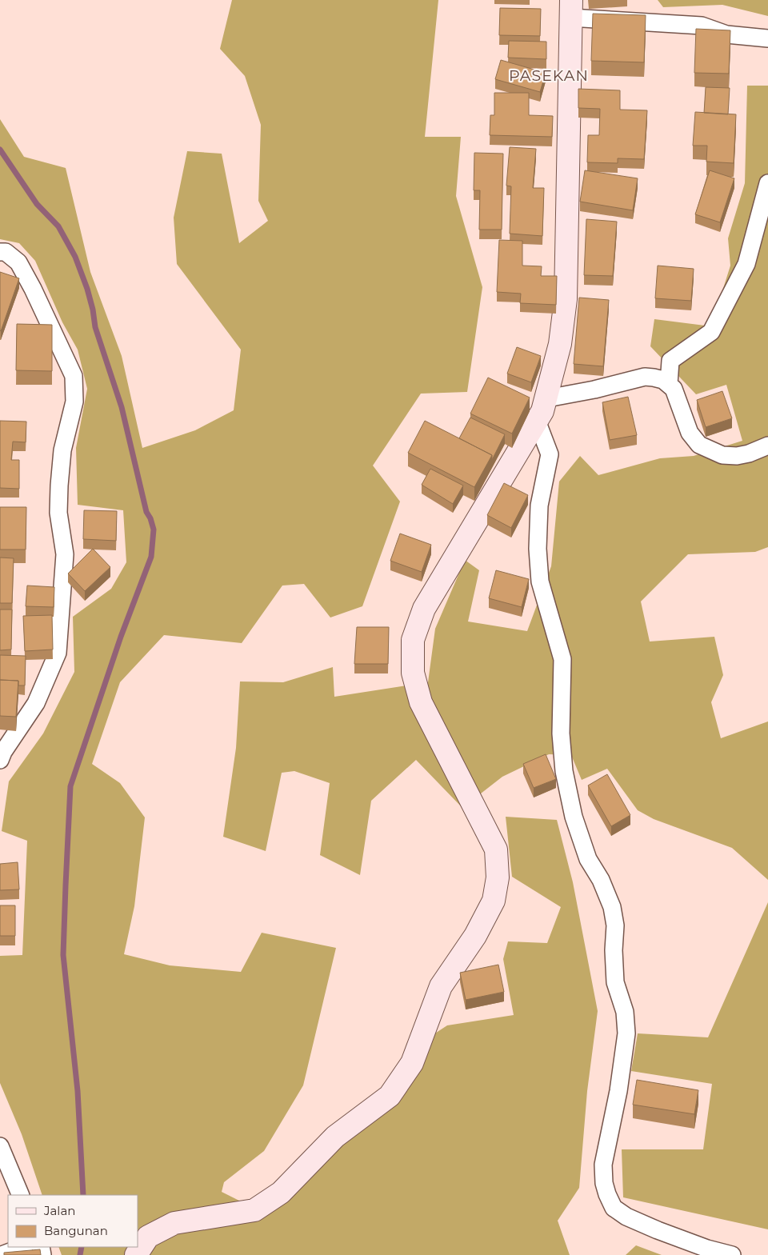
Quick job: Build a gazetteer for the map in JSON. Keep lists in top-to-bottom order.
{
  "districts": ["PASEKAN"],
  "legend": ["Jalan", "Bangunan"]
}
